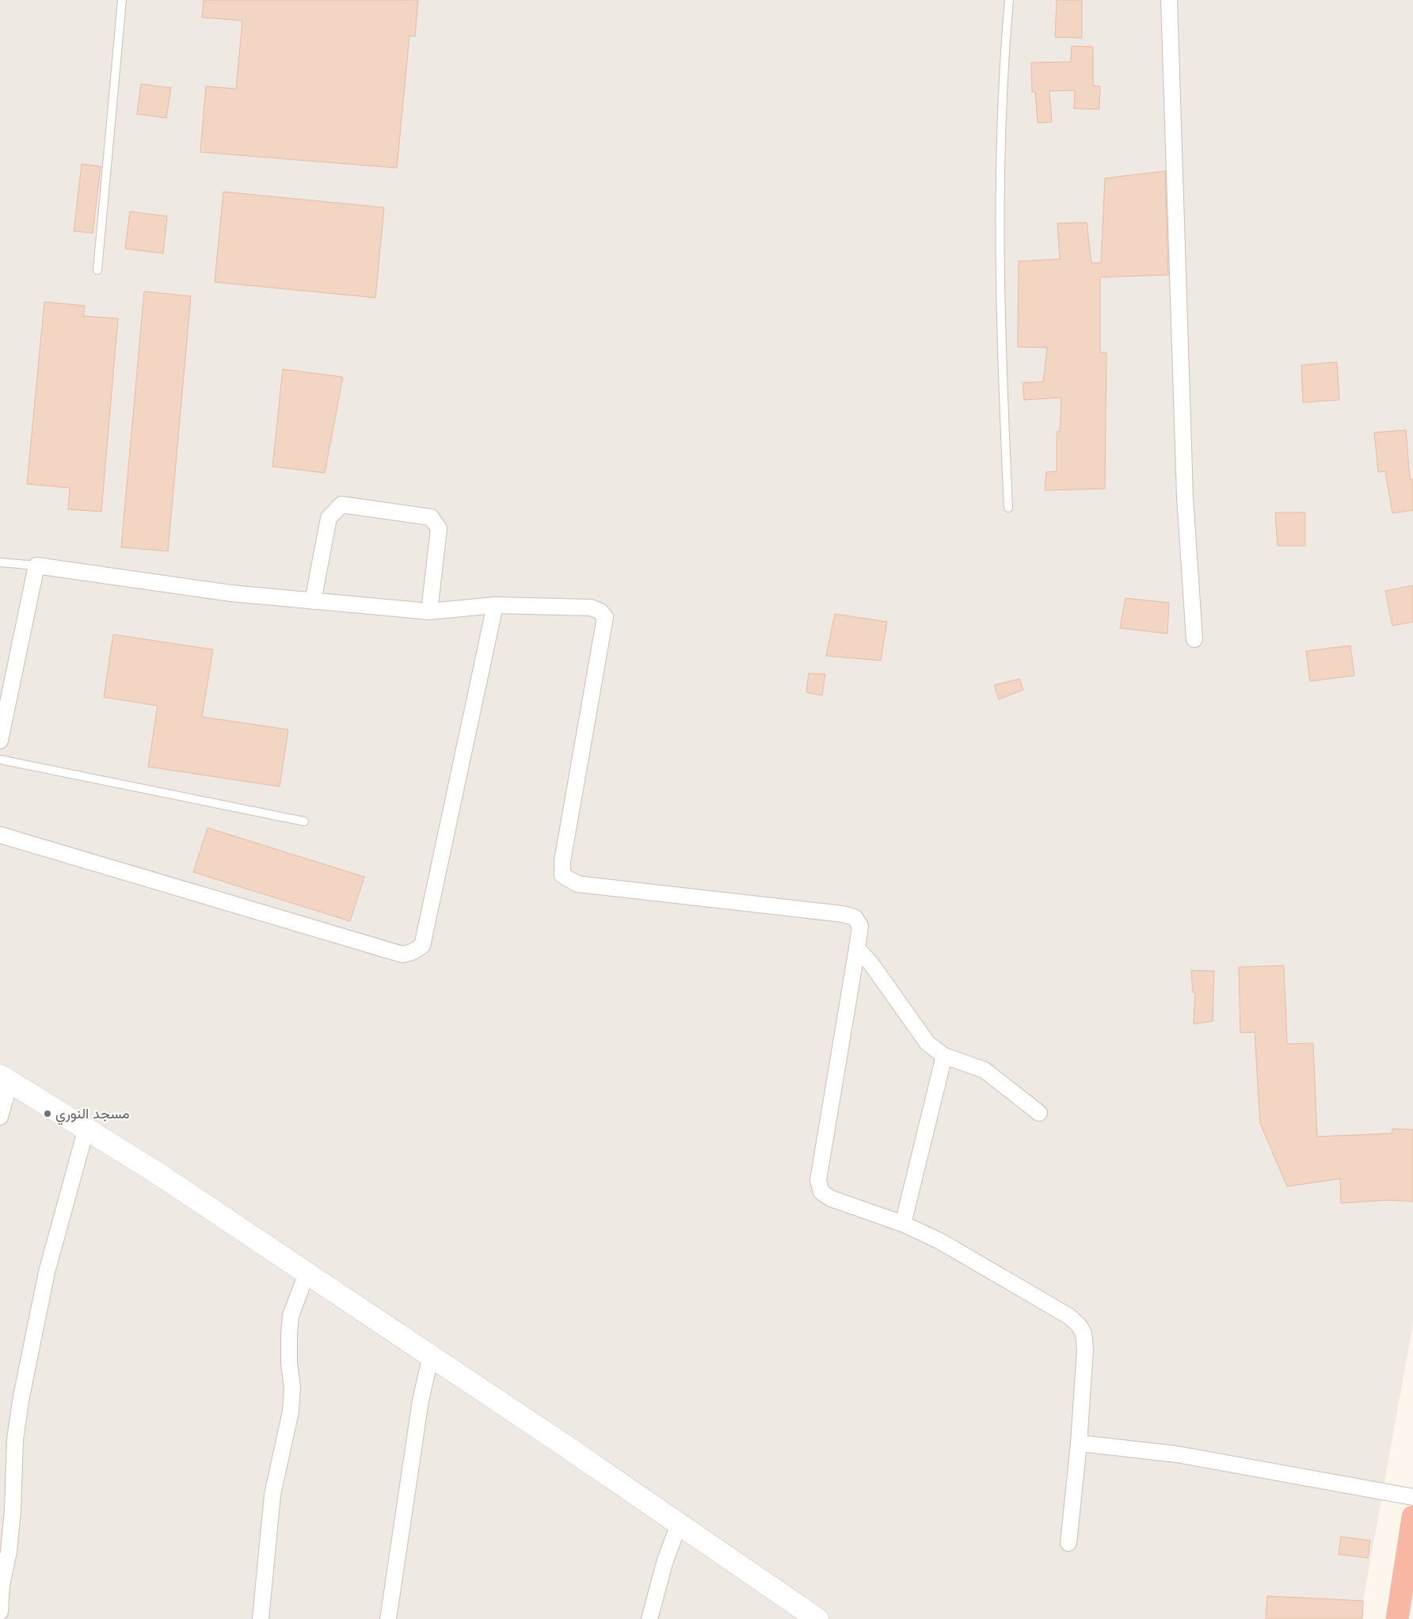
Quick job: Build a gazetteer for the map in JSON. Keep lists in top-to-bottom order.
{
  "places": ["مسجد النوري"]
}
